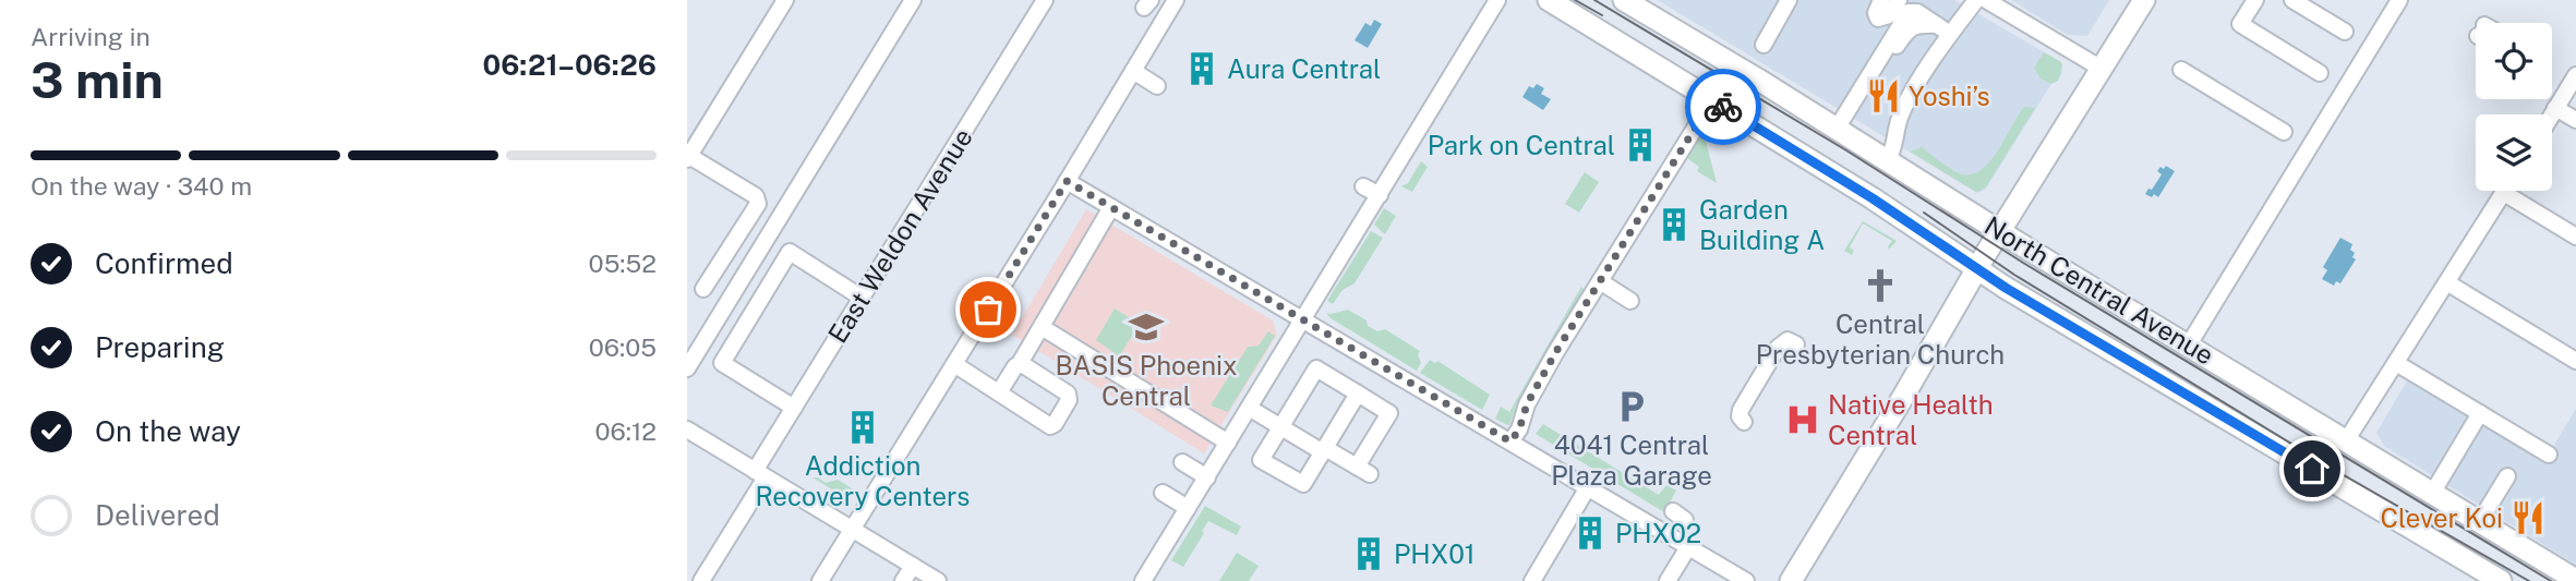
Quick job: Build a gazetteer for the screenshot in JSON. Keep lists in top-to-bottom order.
{
  "streets": {
    "main road": ["North Central Avenue"],
    "street": ["East Weldon Avenue"]
  },
  "places": {
    "building": [
      "Aura Central",
      "Park on Central",
      "Garden Building A",
      "Addiction Recovery Centers",
      "PHX02",
      "PHX01"
    ],
    "restaurant": ["Yoshi’s", "Clever Koi"],
    "church": ["Central Presbyterian Church"],
    "school or university": ["BASIS Phoenix Central"],
    "parking": ["4041 Central Plaza Garage"],
    "hospital": ["Native Health Central"]
  },
  "page": {
    "heading": ["3 min", "Arriving in", "06:21–06:26"],
    "bar": "On the way · 340 m",
    "list": [
      ["Confirmed", "05:52"],
      ["Preparing", "06:05"],
      ["On the way", "06:12"],
      "Delivered"
    ]
  }
}
